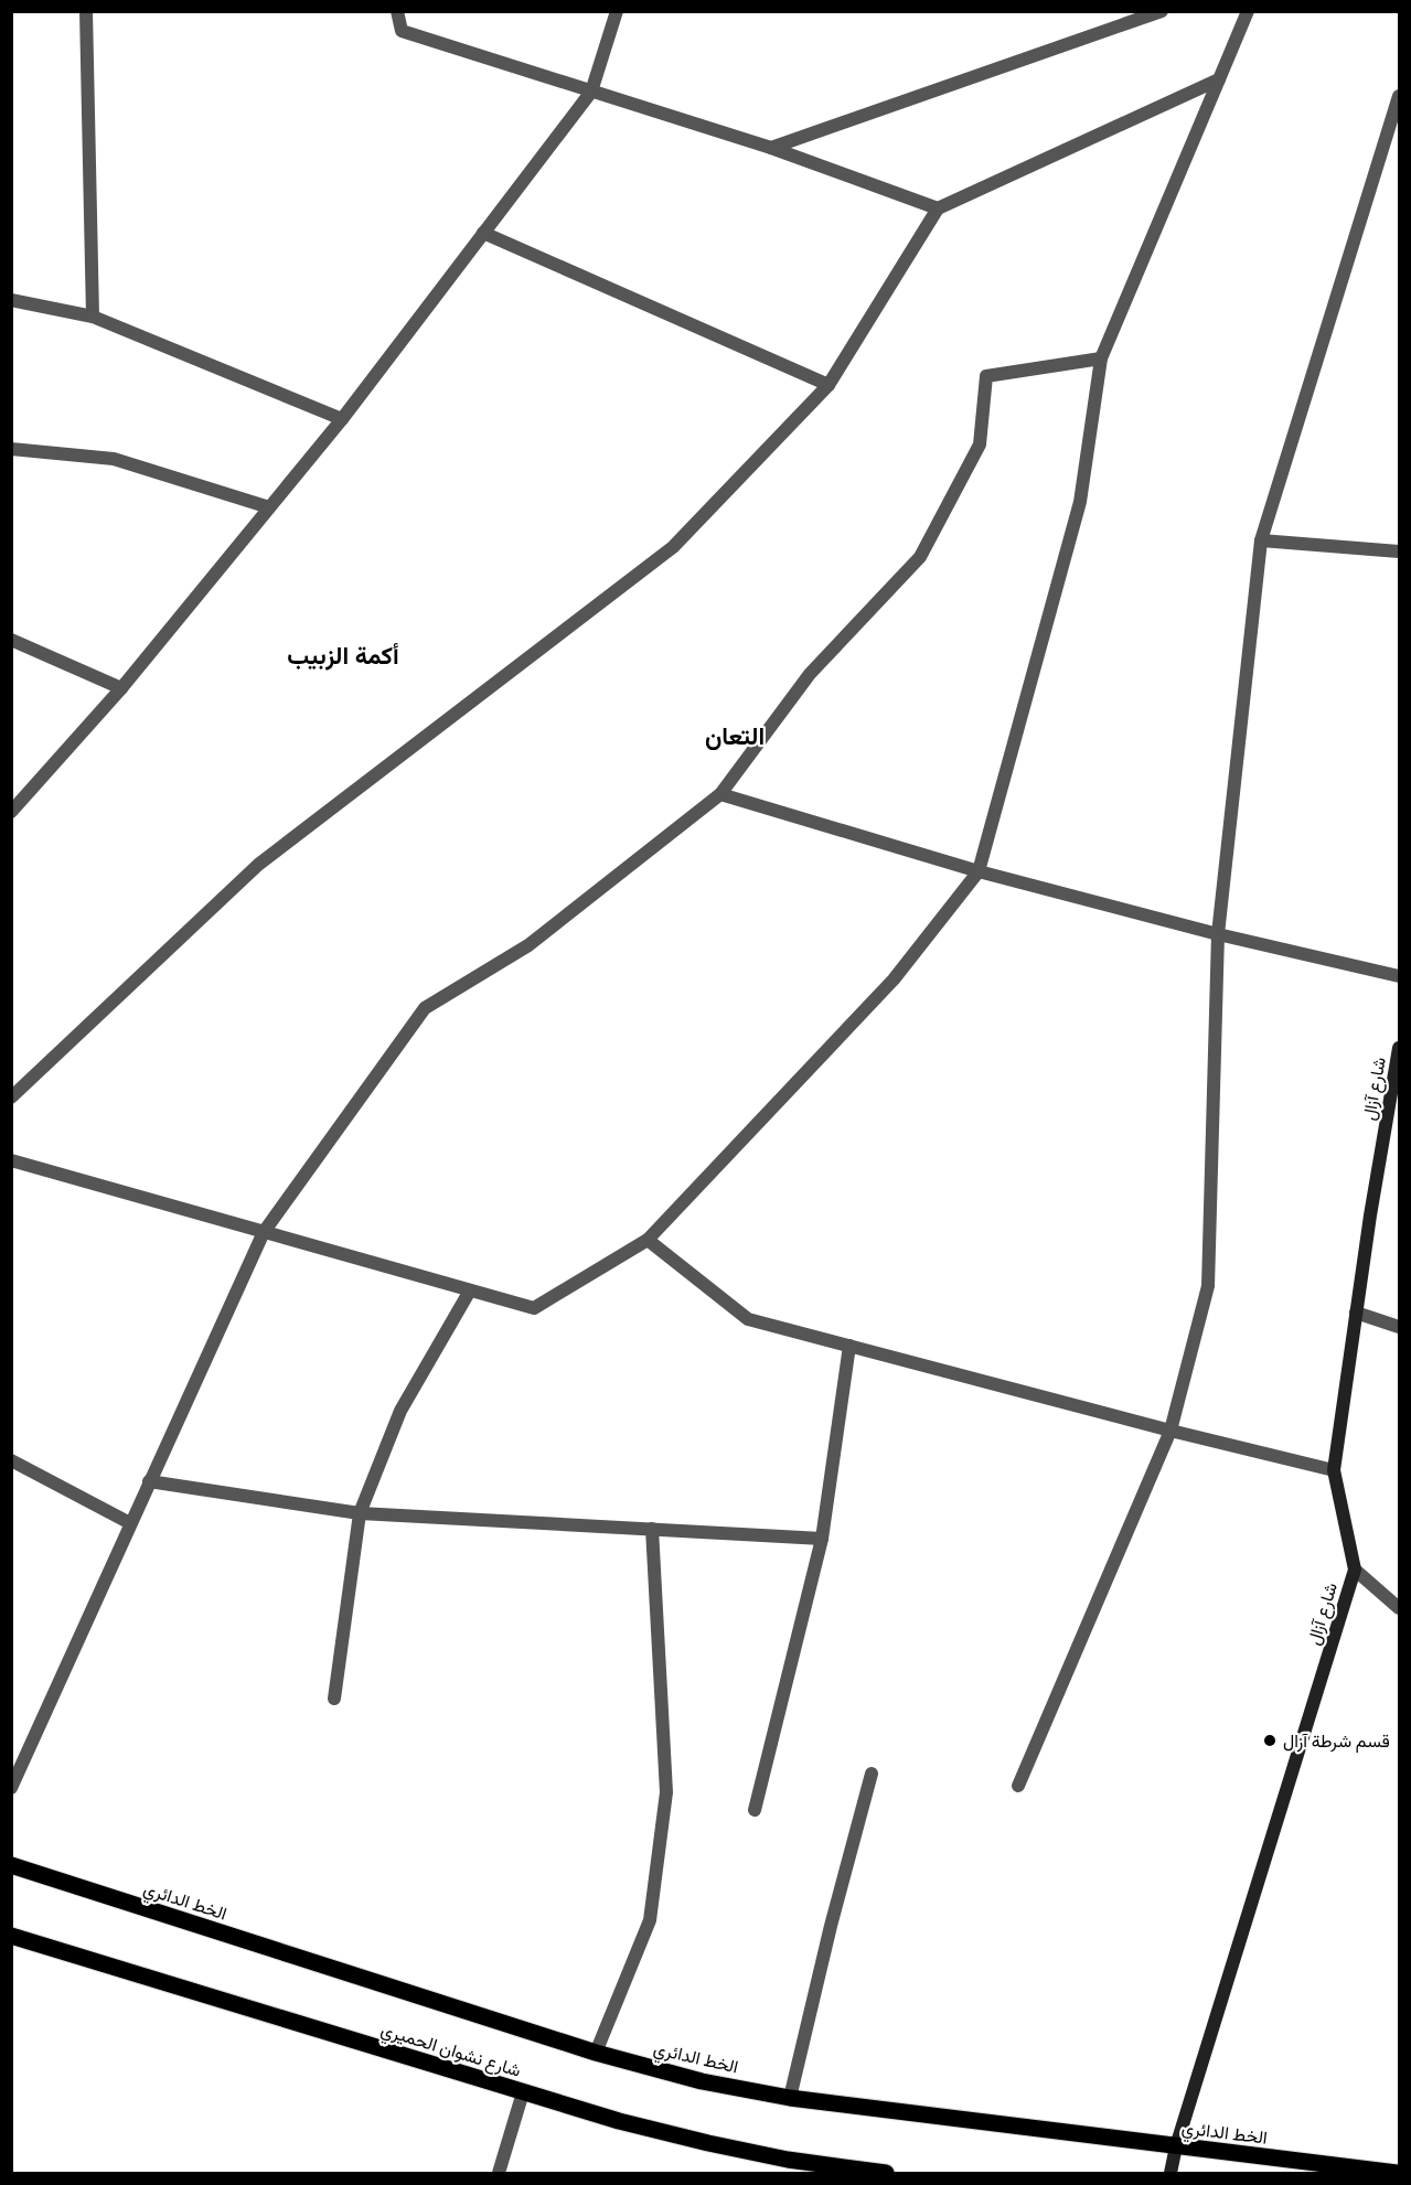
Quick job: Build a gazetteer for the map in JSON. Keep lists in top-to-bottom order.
{
  "streets": {
    "main road": ["الخط الدائري", "شارع نشوان الحميري"],
    "street": ["شارع آزال"]
  },
  "crossings": [
    ["شارع آزال", "الخط الدائري"]
  ],
  "districts": ["أكمة الزبيب", "التعان"],
  "places": ["قسم شرطة آزال"]
}
